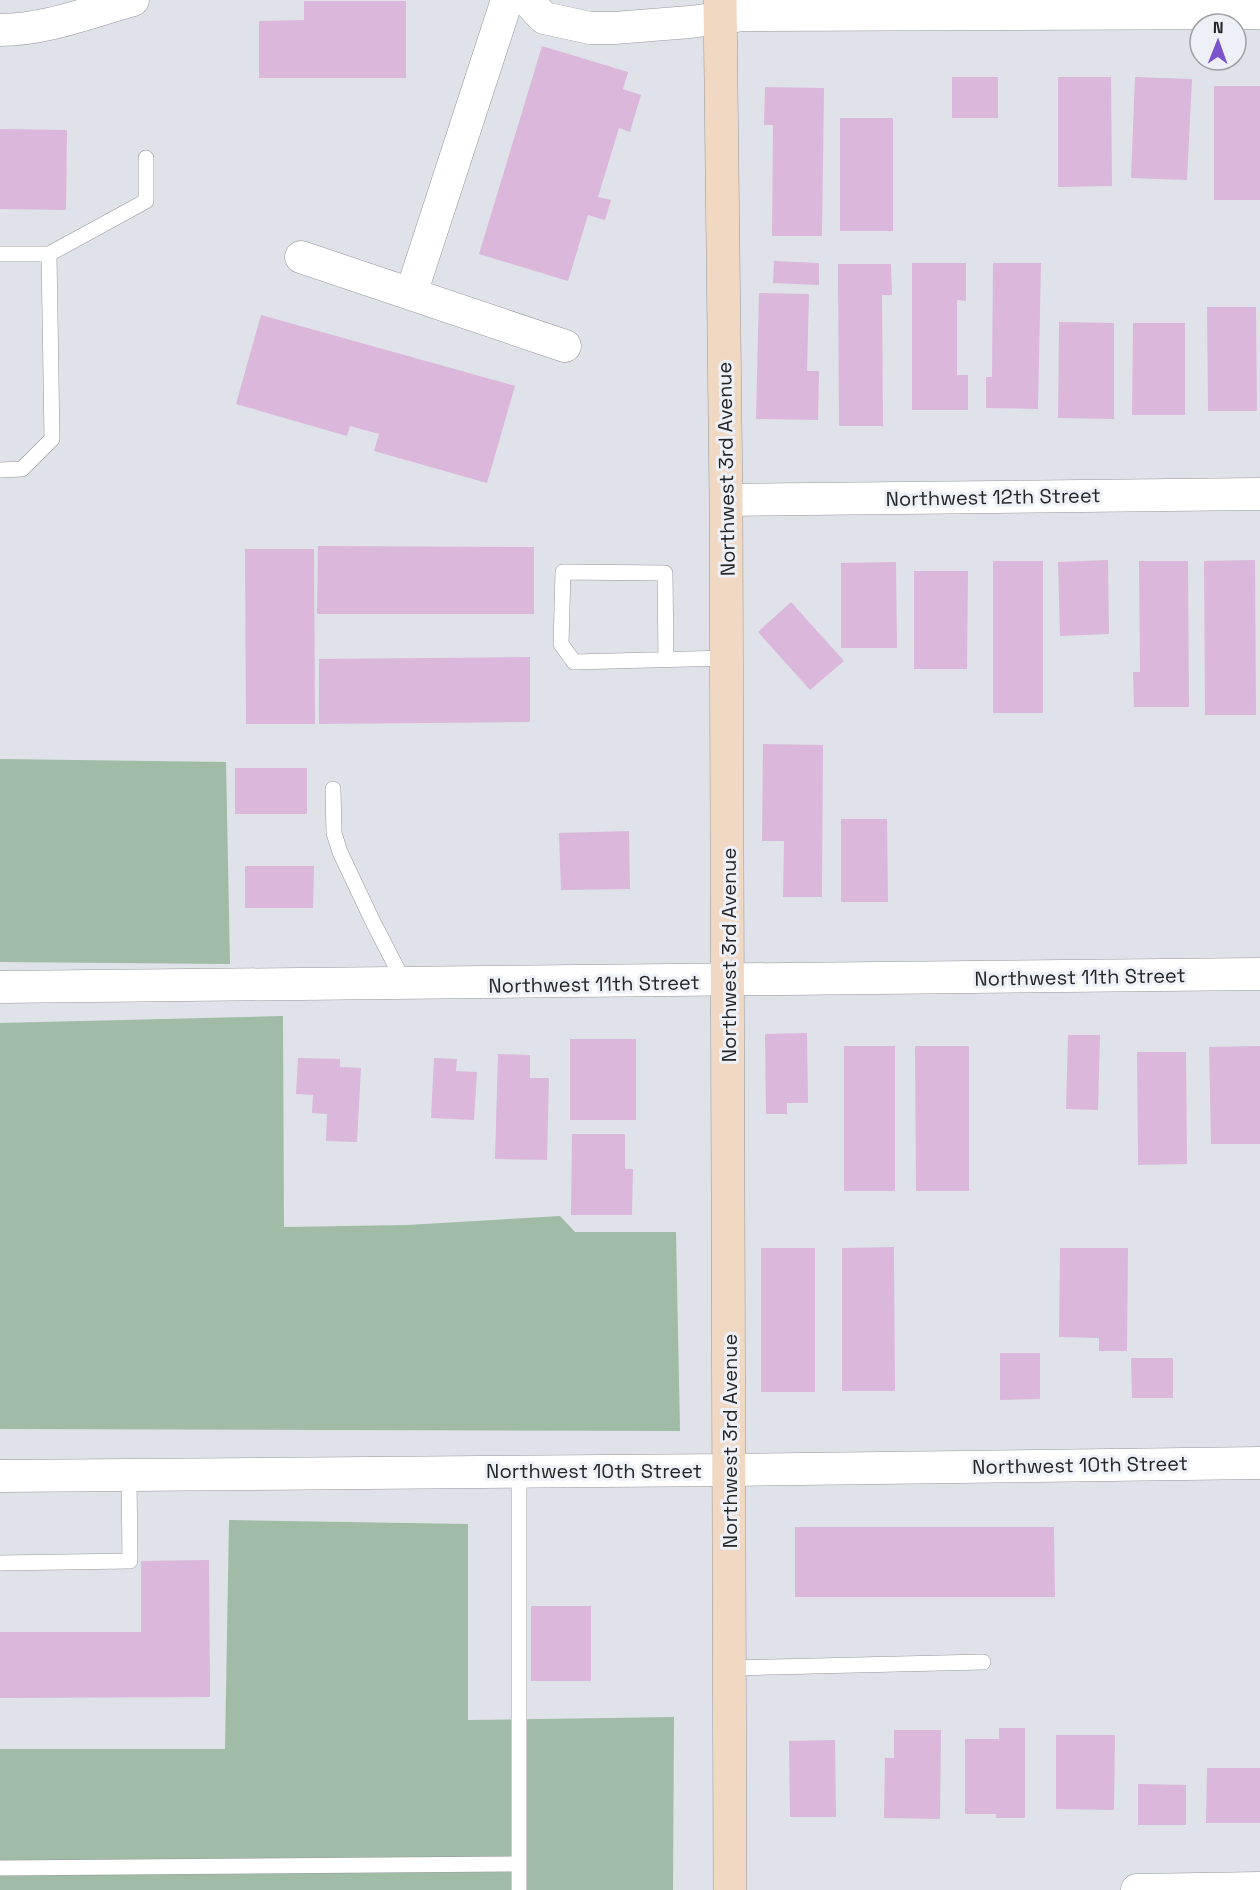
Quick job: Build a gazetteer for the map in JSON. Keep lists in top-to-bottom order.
{
  "streets": {
    "street": [
      "Northwest 3rd Avenue",
      "Northwest 12th Street",
      "Northwest 11th Street",
      "Northwest 10th Street"
    ]
  },
  "crossings": [
    ["Northwest 3rd Avenue", "Northwest 12th Street"],
    ["Northwest 3rd Avenue", "Northwest 11th Street"],
    ["Northwest 3rd Avenue", "Northwest 10th Street"]
  ],
  "north": "top"
}
